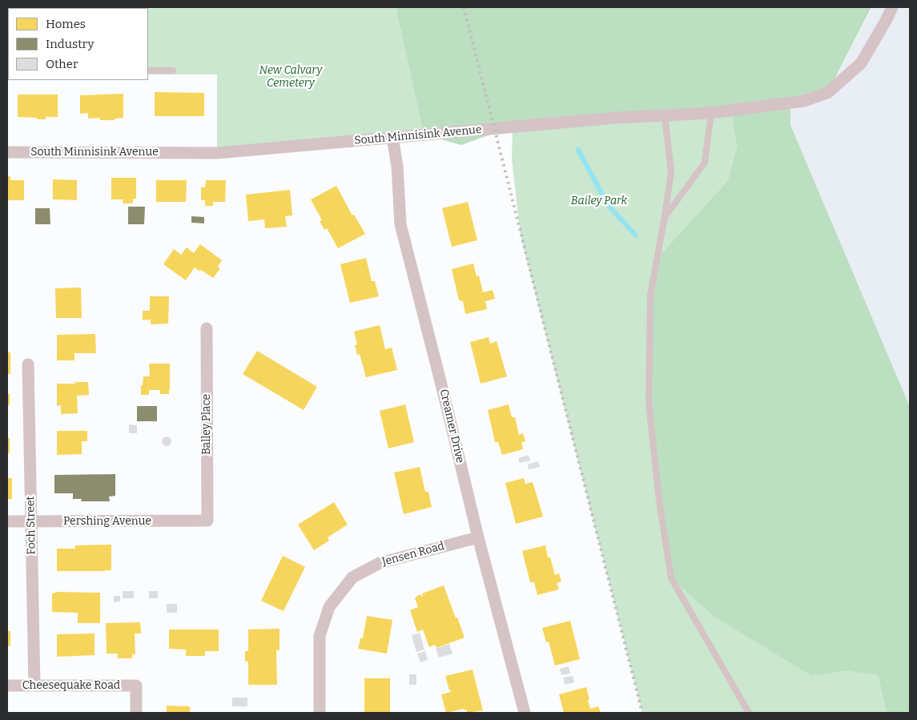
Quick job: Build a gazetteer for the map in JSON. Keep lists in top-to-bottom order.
{
  "streets": {
    "street": [
      "South Minnisink Avenue",
      "Balley Place",
      "Creamer Drive",
      "Pershing Avenue",
      "Foch Street",
      "Jensen Road",
      "Cheesequake Road"
    ]
  },
  "crossings": [
    ["South Minnisink Avenue", "Creamer Drive"],
    ["Balley Place", "Pershing Avenue"],
    ["Creamer Drive", "Jensen Road"],
    ["Pershing Avenue", "Foch Street"],
    ["Foch Street", "Cheesequake Road"]
  ],
  "parks": ["New Calvary Cemetery", "Bailey Park"],
  "legend": ["Homes", "Industry", "Other"]
}
